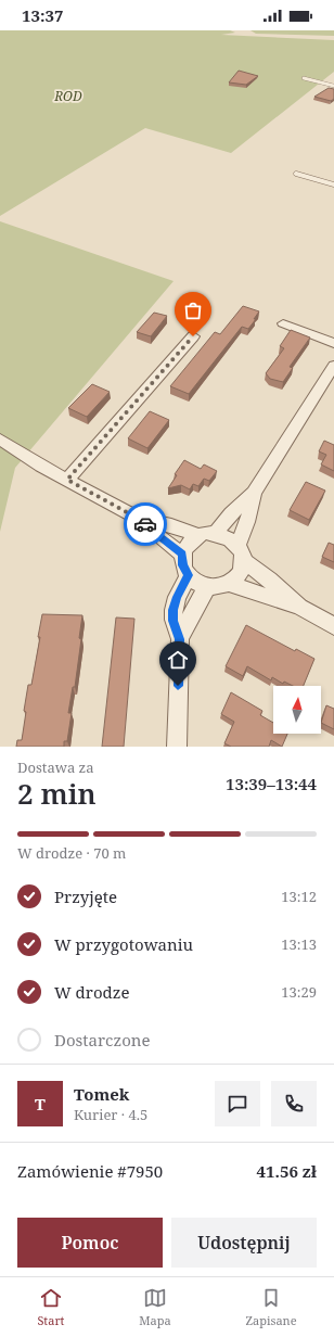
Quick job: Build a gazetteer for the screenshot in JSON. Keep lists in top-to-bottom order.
{
  "parks": ["ROD"],
  "north": "top",
  "page": {
    "status": "13:37",
    "heading": ["2 min", "Dostawa za", "13:39–13:44"],
    "panel": [
      "Tomek",
      "Kurier · 4.5",
      "Zamówienie #7950",
      "41.56 zł"
    ],
    "bar": "W drodze · 70 m",
    "list": [
      ["Przyjęte", "13:12"],
      ["W przygotowaniu", "13:13"],
      ["W drodze", "13:29"],
      "Dostarczone"
    ],
    "round": "T",
    "buttons": ["Pomoc", "Udostępnij"],
    "tabs": ["Start", "Mapa", "Zapisane"]
  }
}
